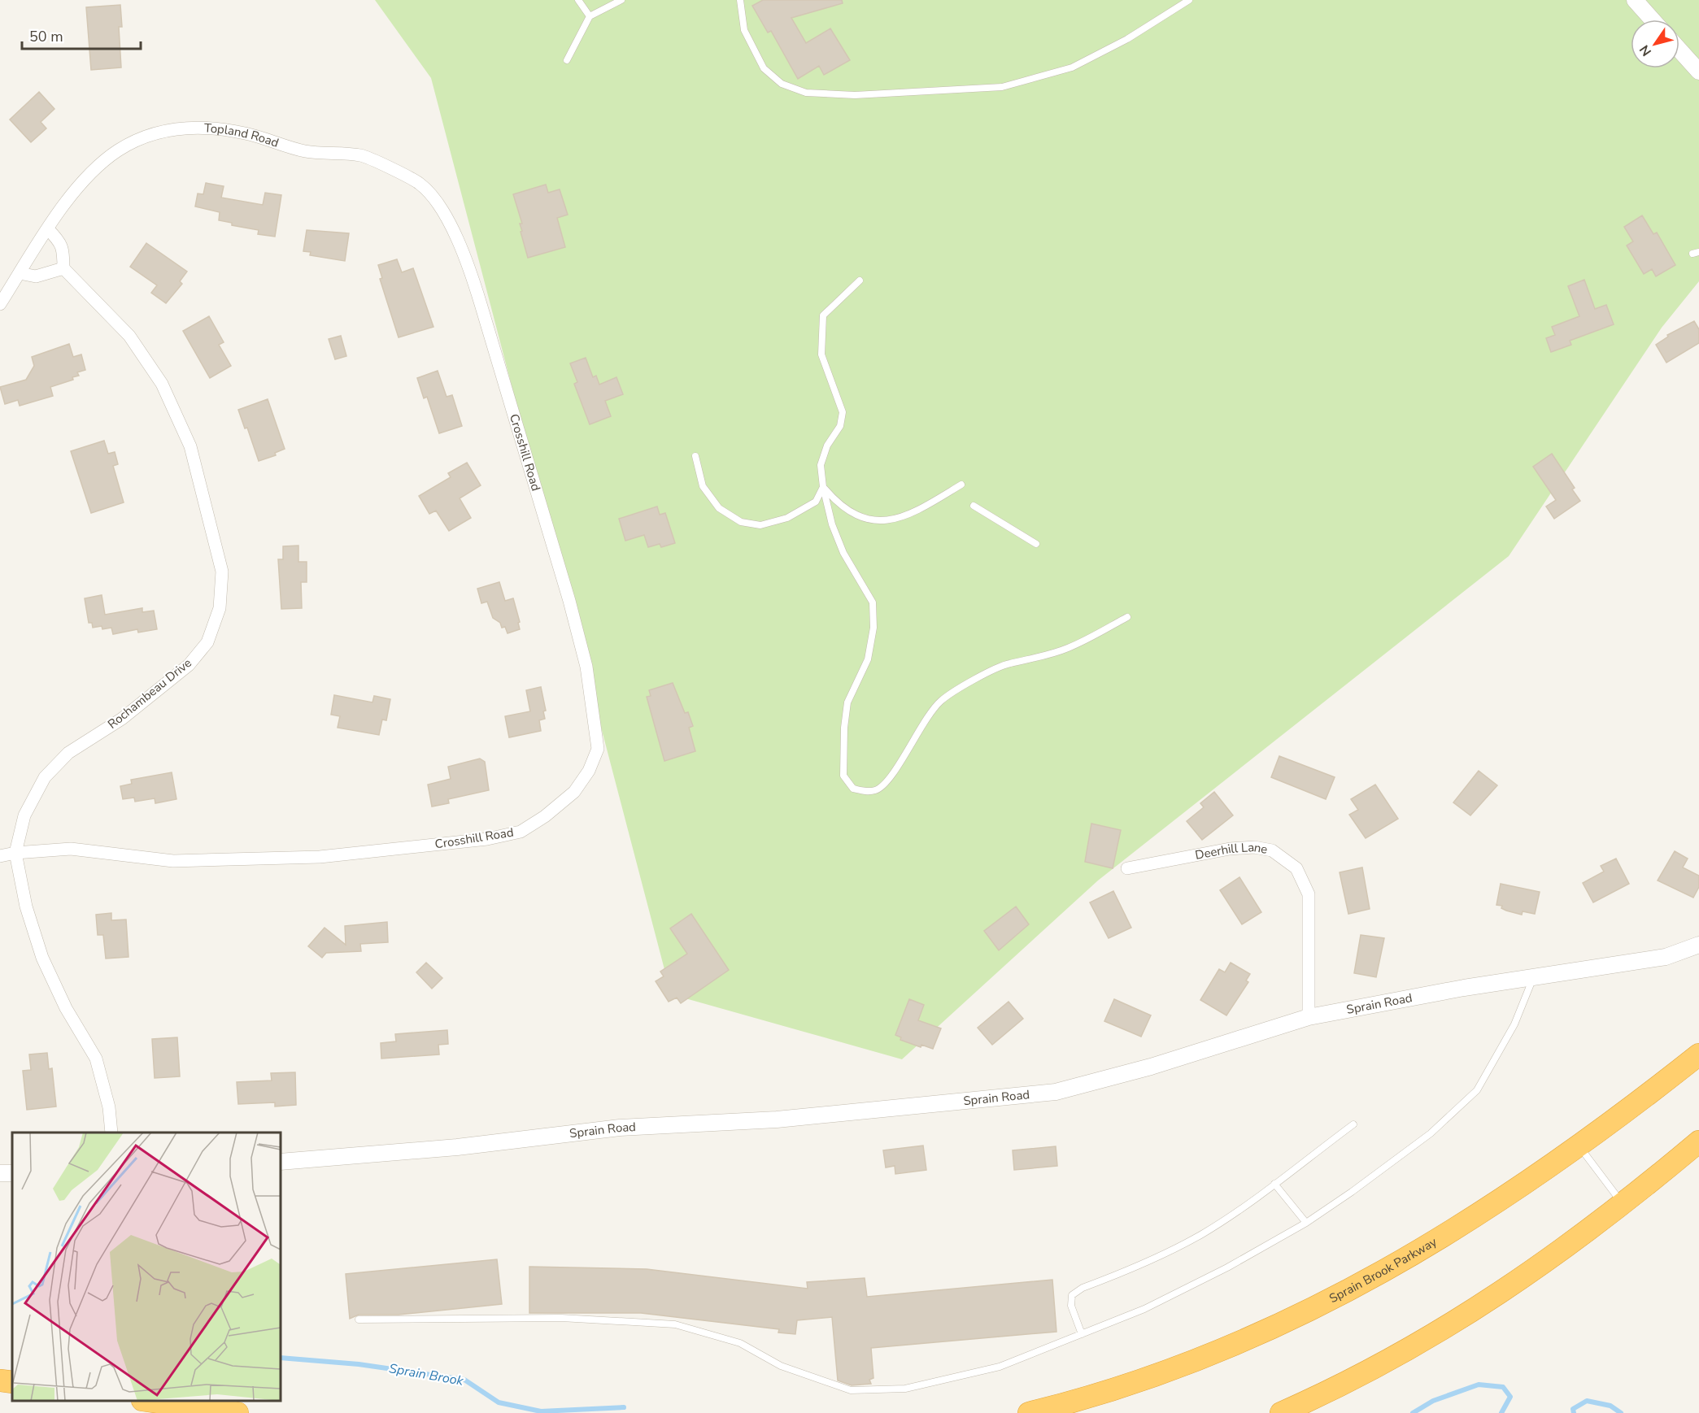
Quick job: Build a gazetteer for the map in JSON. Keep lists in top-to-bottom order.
{
  "streets": {
    "highway": ["Sprain Brook Parkway"],
    "street": [
      "Topland Road",
      "Crosshill Road",
      "Rochambeau Drive",
      "Deerhill Lane",
      "Sprain Road"
    ]
  },
  "crossings": [
    ["Topland Road", "Crosshill Road"],
    ["Crosshill Road", "Rochambeau Drive"],
    ["Deerhill Lane", "Sprain Road"]
  ],
  "water": ["Sprain Brook"],
  "scale_bar": "50 m",
  "north": "bottom left"
}
